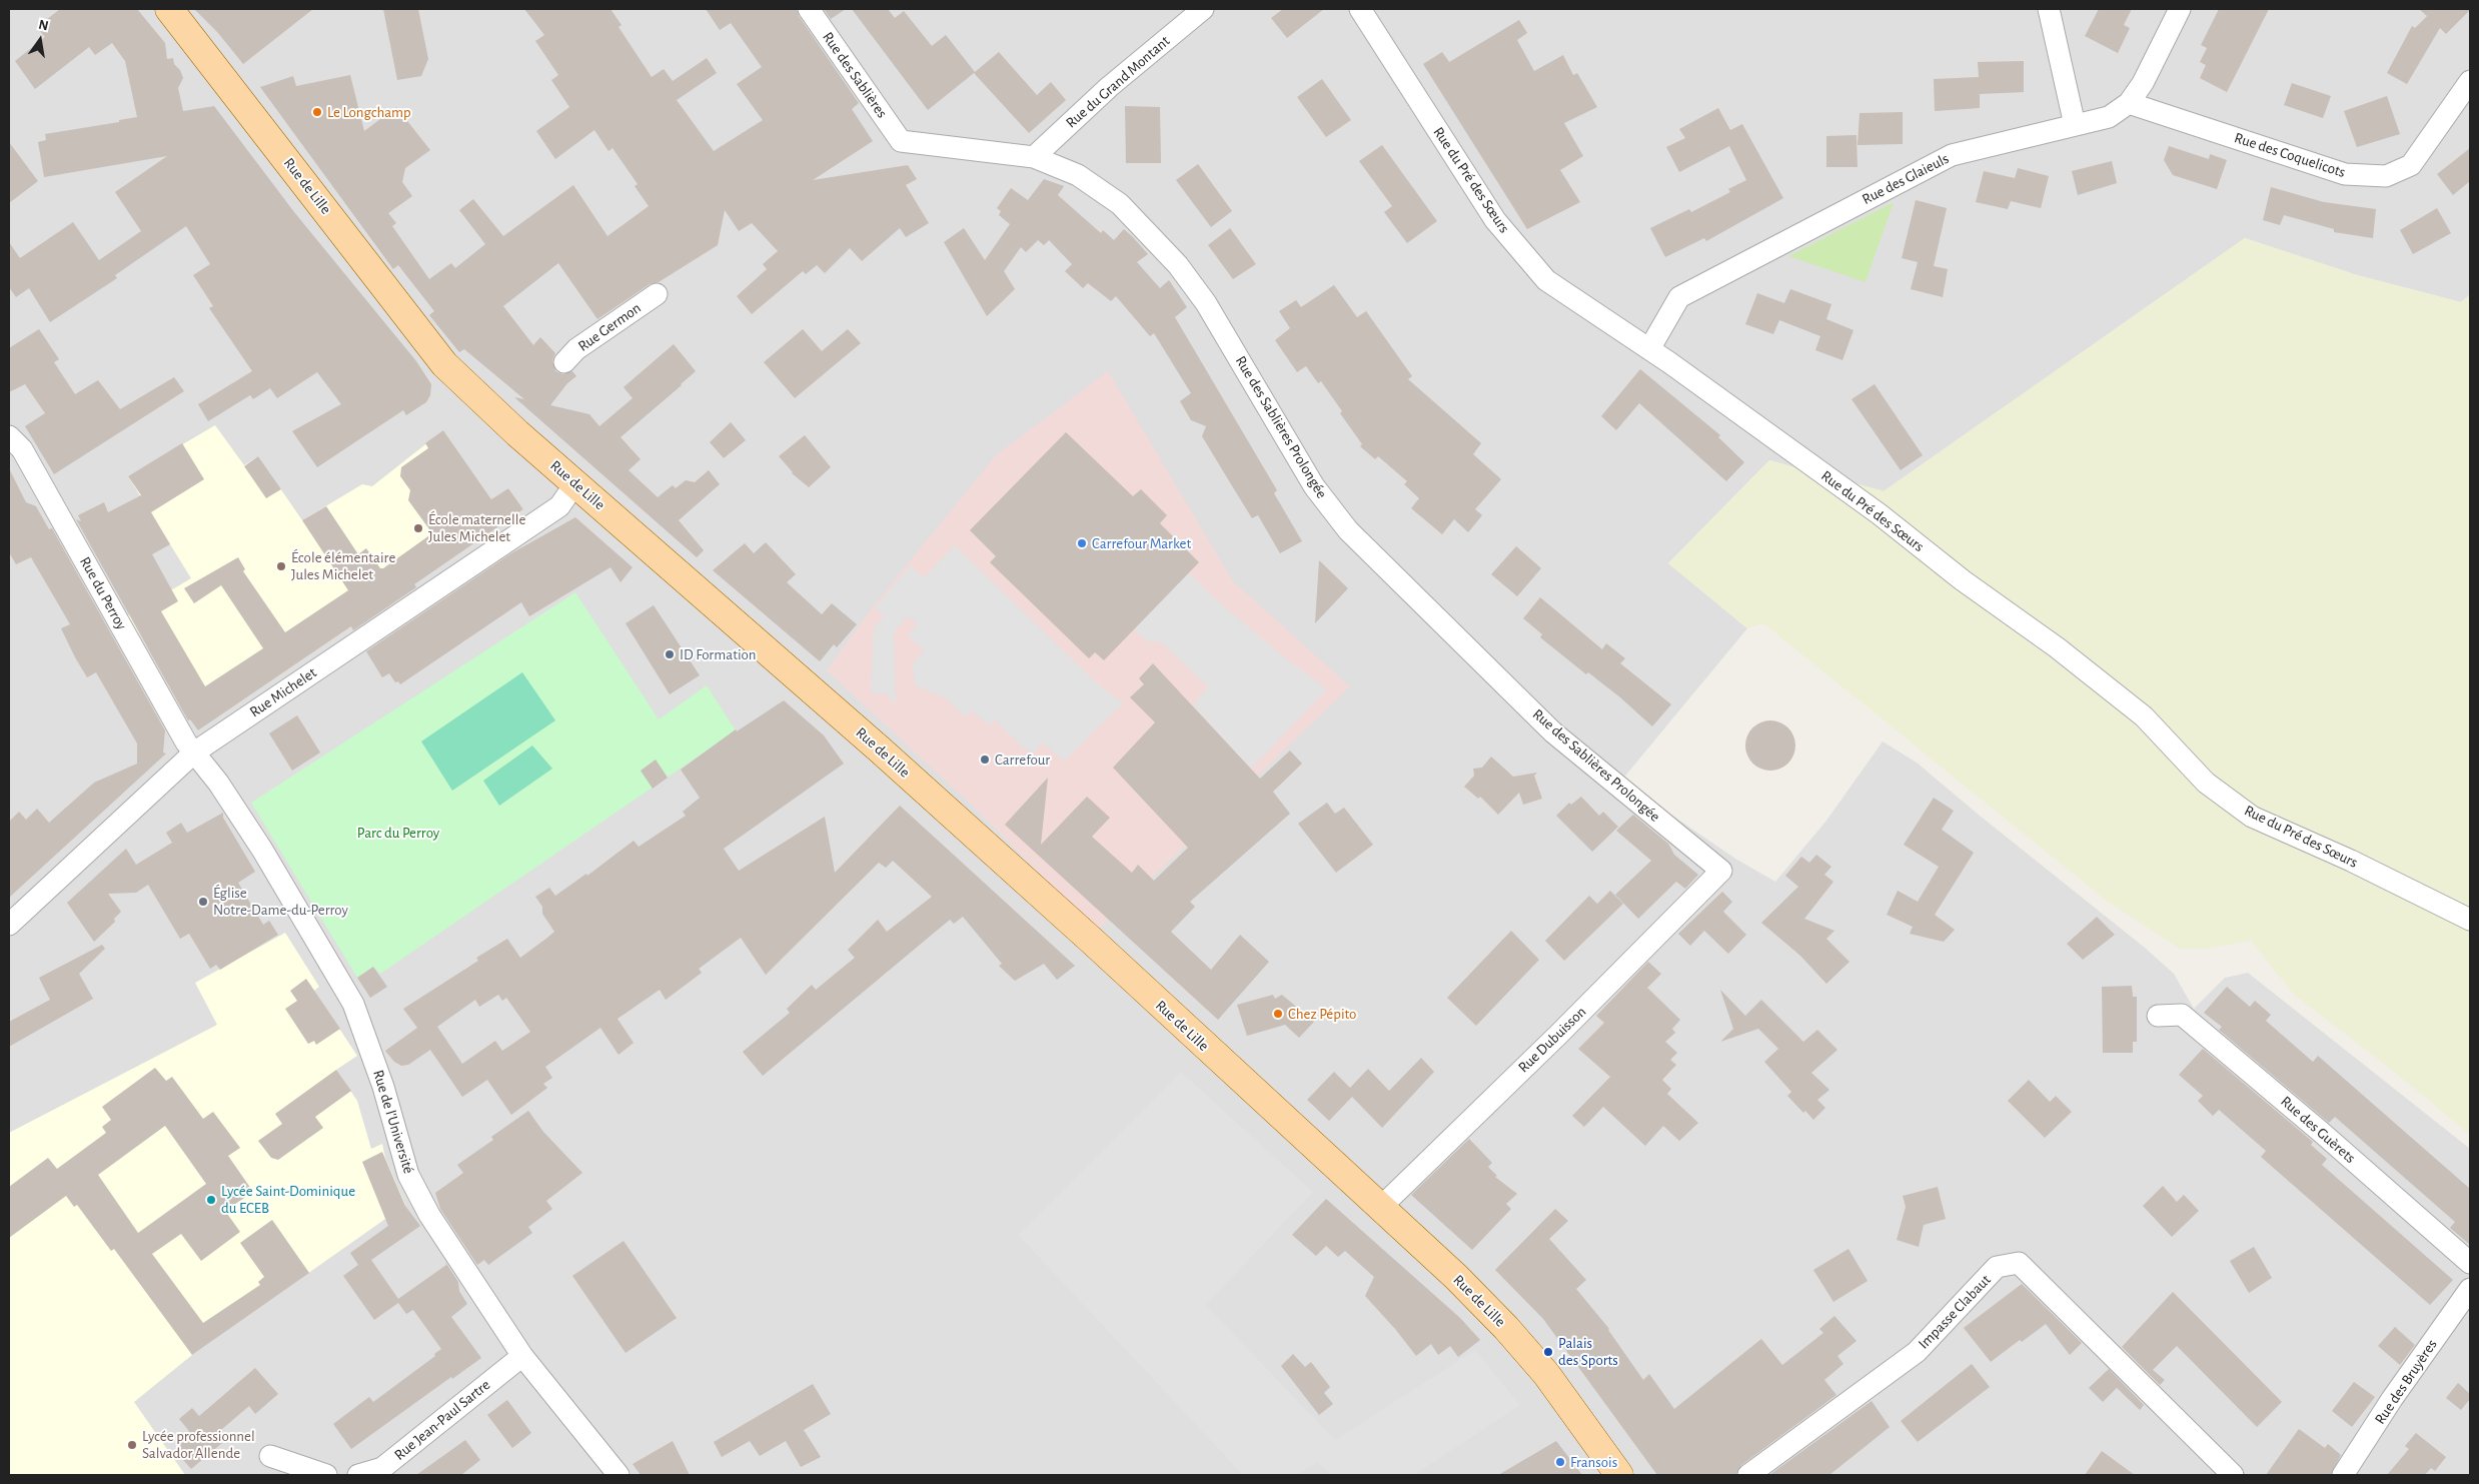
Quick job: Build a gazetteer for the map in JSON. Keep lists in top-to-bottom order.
{
  "streets": {
    "main road": ["Rue de Lille"],
    "street": [
      "Rue des Sablières",
      "Rue du Grand Montant",
      "Rue des Coquelicots",
      "Rue des Glaieuls",
      "Rue du Pré des Sœurs",
      "Rue Germon",
      "Rue des Sablières Prolongée",
      "Rue du Perroy",
      "Rue Michelet",
      "Rue Dubuisson",
      "Rue de l'Université",
      "Rue des Guèrets",
      "Impasse Clabaut",
      "Rue des Bruyères",
      "Rue Jean-Paul Sartre"
    ]
  },
  "crossings": [
    ["Rue des Sablières", "Rue des Sablières Prolongée"],
    ["Rue du Grand Montant", "Rue des Sablières Prolongée"],
    ["Rue des Coquelicots", "Rue des Glaieuls"],
    ["Rue des Glaieuls", "Rue du Pré des Sœurs"],
    ["Rue de Lille", "Rue Michelet"],
    ["Rue de Lille", "Rue Dubuisson"],
    ["Rue des Sablières Prolongée", "Rue Dubuisson"],
    ["Rue du Perroy", "Rue Michelet"],
    ["Rue du Perroy", "Rue de l'Université"],
    ["Rue Michelet", "Rue de l'Université"],
    ["Rue de l'Université", "Rue Jean-Paul Sartre"]
  ],
  "parks": ["Parc du Perroy"],
  "places": [
    "Le Longchamp",
    "École maternelle Jules Michelet",
    "Carrefour Market",
    "École élémentaire Jules Michelet",
    "ID Formation",
    "Carrefour",
    "Église Notre-Dame-du-Perroy",
    "Chez Pépito",
    "Lycée Saint-Dominique du ECEB",
    "Palais des Sports",
    "Lycée professionnel Salvador Allende",
    "Fransois"
  ],
  "north": "top"
}
